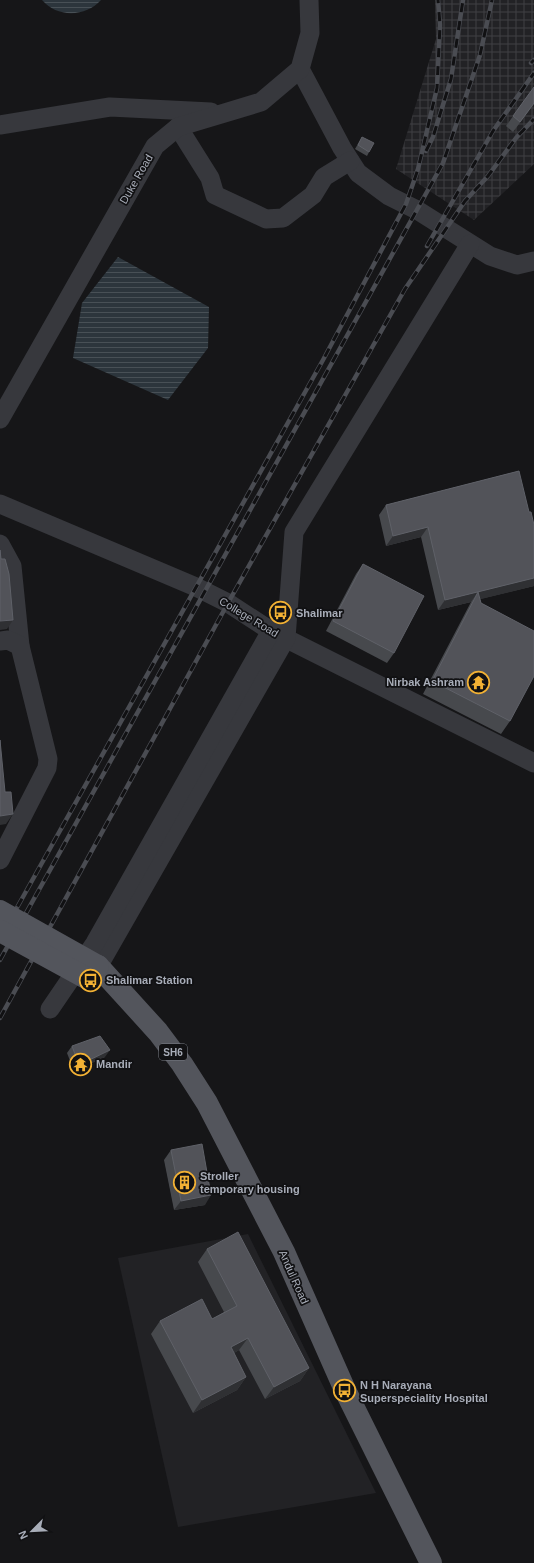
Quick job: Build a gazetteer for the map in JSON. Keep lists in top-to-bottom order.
{
  "streets": {
    "main road": ["SH6", "Andul Road"],
    "street": ["Duke Road", "College Road"]
  },
  "places": {
    "bus stop": ["Shalimar", "Shalimar Station", "N H Narayana Superspeciality Hospital"],
    "temple": ["Nirbak Ashram", "Mandir"],
    "building": ["Stroller temporary housing"]
  },
  "north": "bottom left"
}
